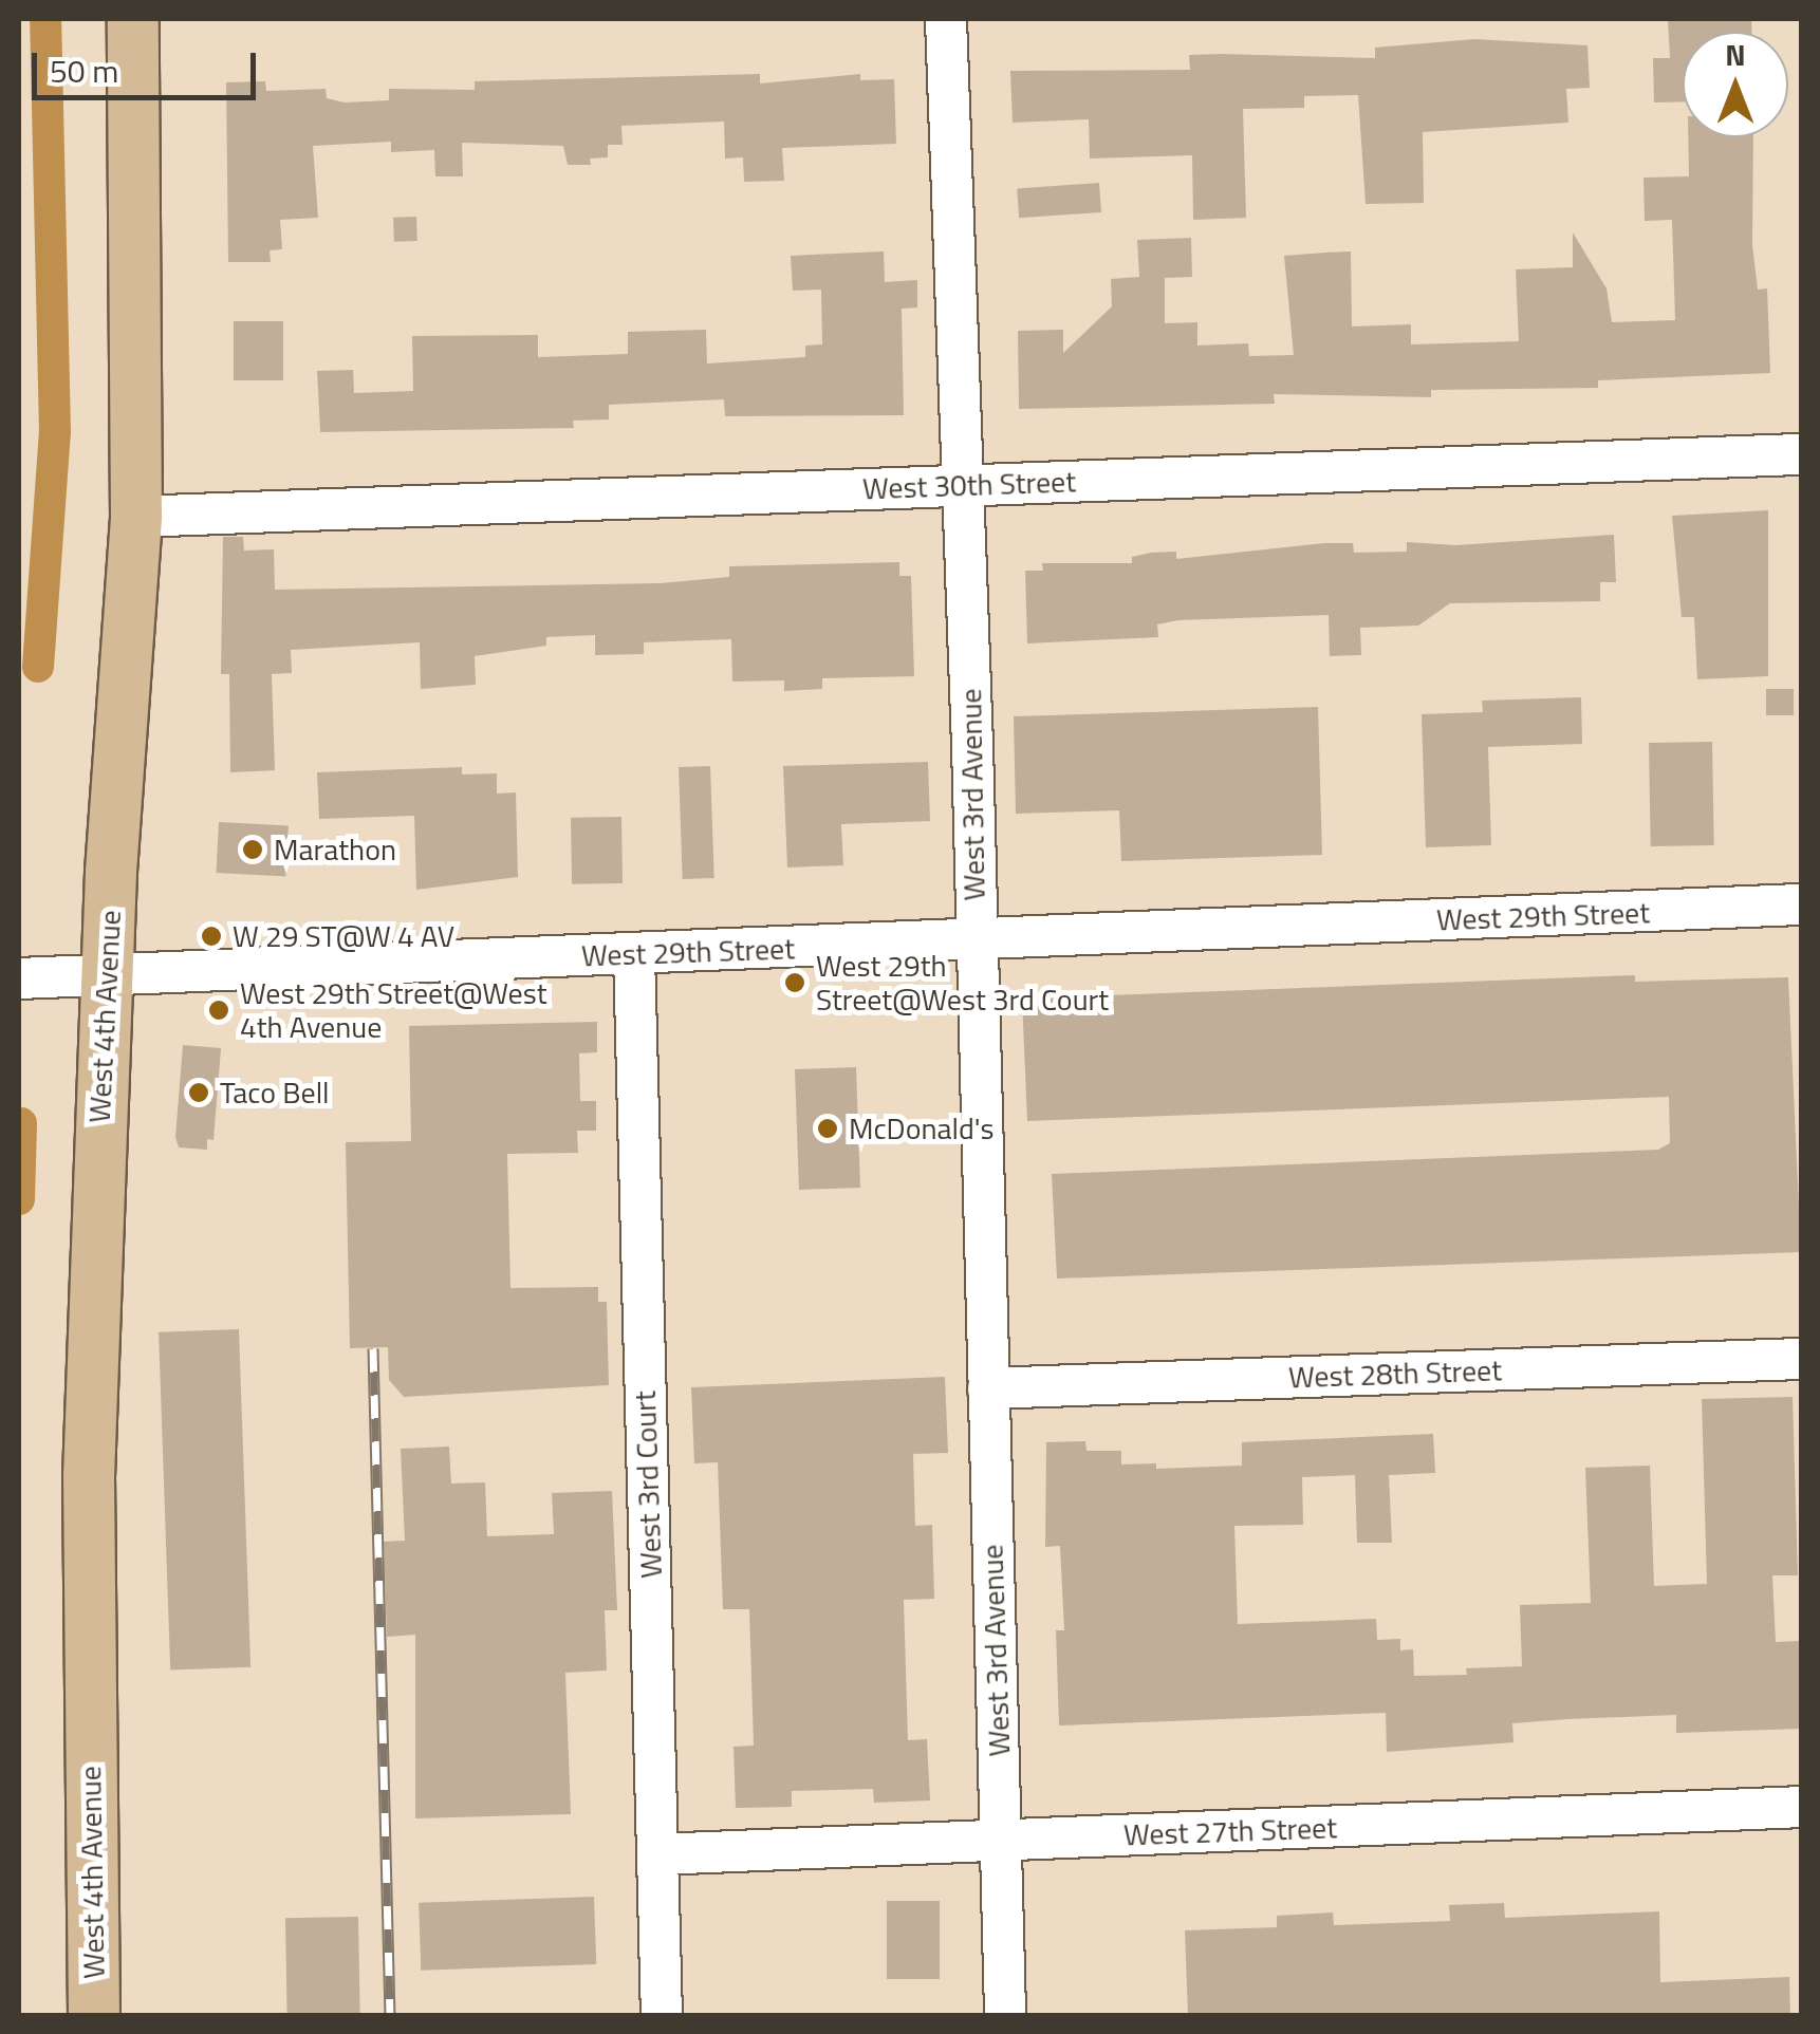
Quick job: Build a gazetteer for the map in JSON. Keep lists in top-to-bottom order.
{
  "streets": {
    "main road": ["West 4th Avenue"],
    "street": [
      "West 30th Street",
      "West 3rd Avenue",
      "West 29th Street",
      "West 28th Street",
      "West 3rd Court",
      "West 27th Street"
    ]
  },
  "crossings": [
    ["West 30th Street", "West 3rd Avenue"],
    ["West 30th Street", "West 4th Avenue"],
    ["West 3rd Avenue", "West 29th Street"],
    ["West 3rd Avenue", "West 28th Street"],
    ["West 3rd Avenue", "West 27th Street"],
    ["West 29th Street", "West 4th Avenue"],
    ["West 29th Street", "West 3rd Court"],
    ["West 3rd Court", "West 27th Street"]
  ],
  "places": [
    "Marathon",
    "W 29 ST@W 4 AV",
    "West 29th Street@West 3rd Court",
    "West 29th Street@West 4th Avenue",
    "Taco Bell",
    "McDonald's"
  ],
  "scale_bar": "50 m",
  "north": "top"
}
